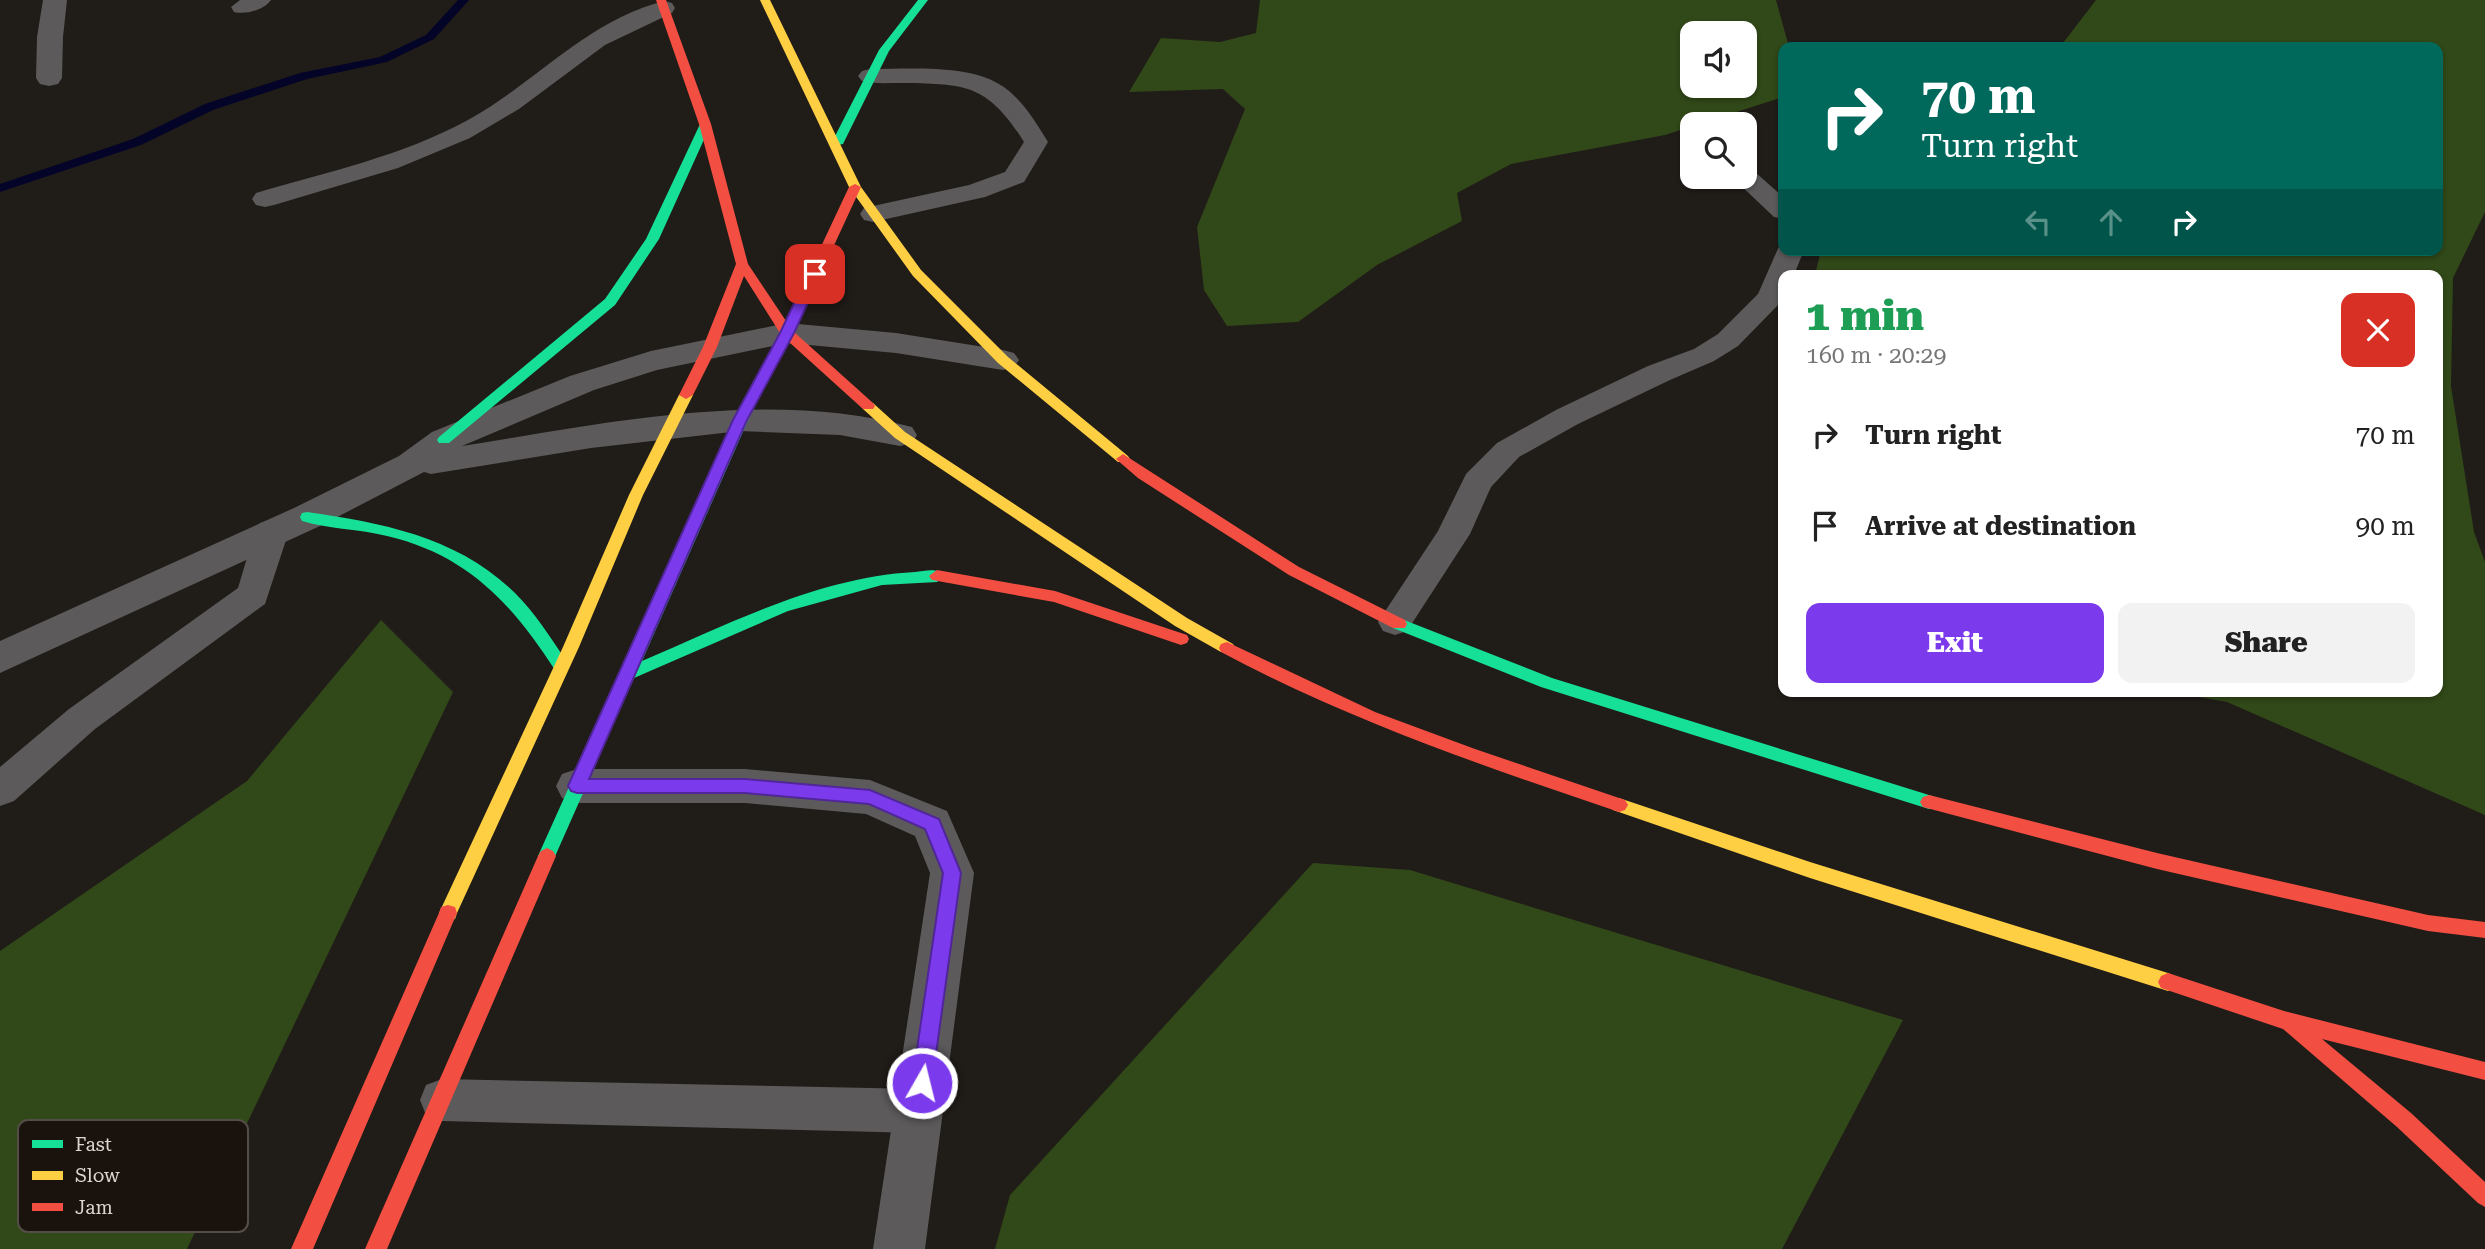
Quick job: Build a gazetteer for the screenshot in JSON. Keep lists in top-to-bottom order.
{
  "legend": ["Fast", "Slow", "Jam"],
  "page": {
    "turn": ["70 m", "Turn right"],
    "heading": ["1 min", "160 m · 20:29"],
    "list": [
      {
        "name": "Turn right",
        "value": "70 m"
      },
      {
        "name": "Arrive at destination",
        "value": "90 m"
      }
    ],
    "buttons": ["Exit", "Share"]
  }
}
